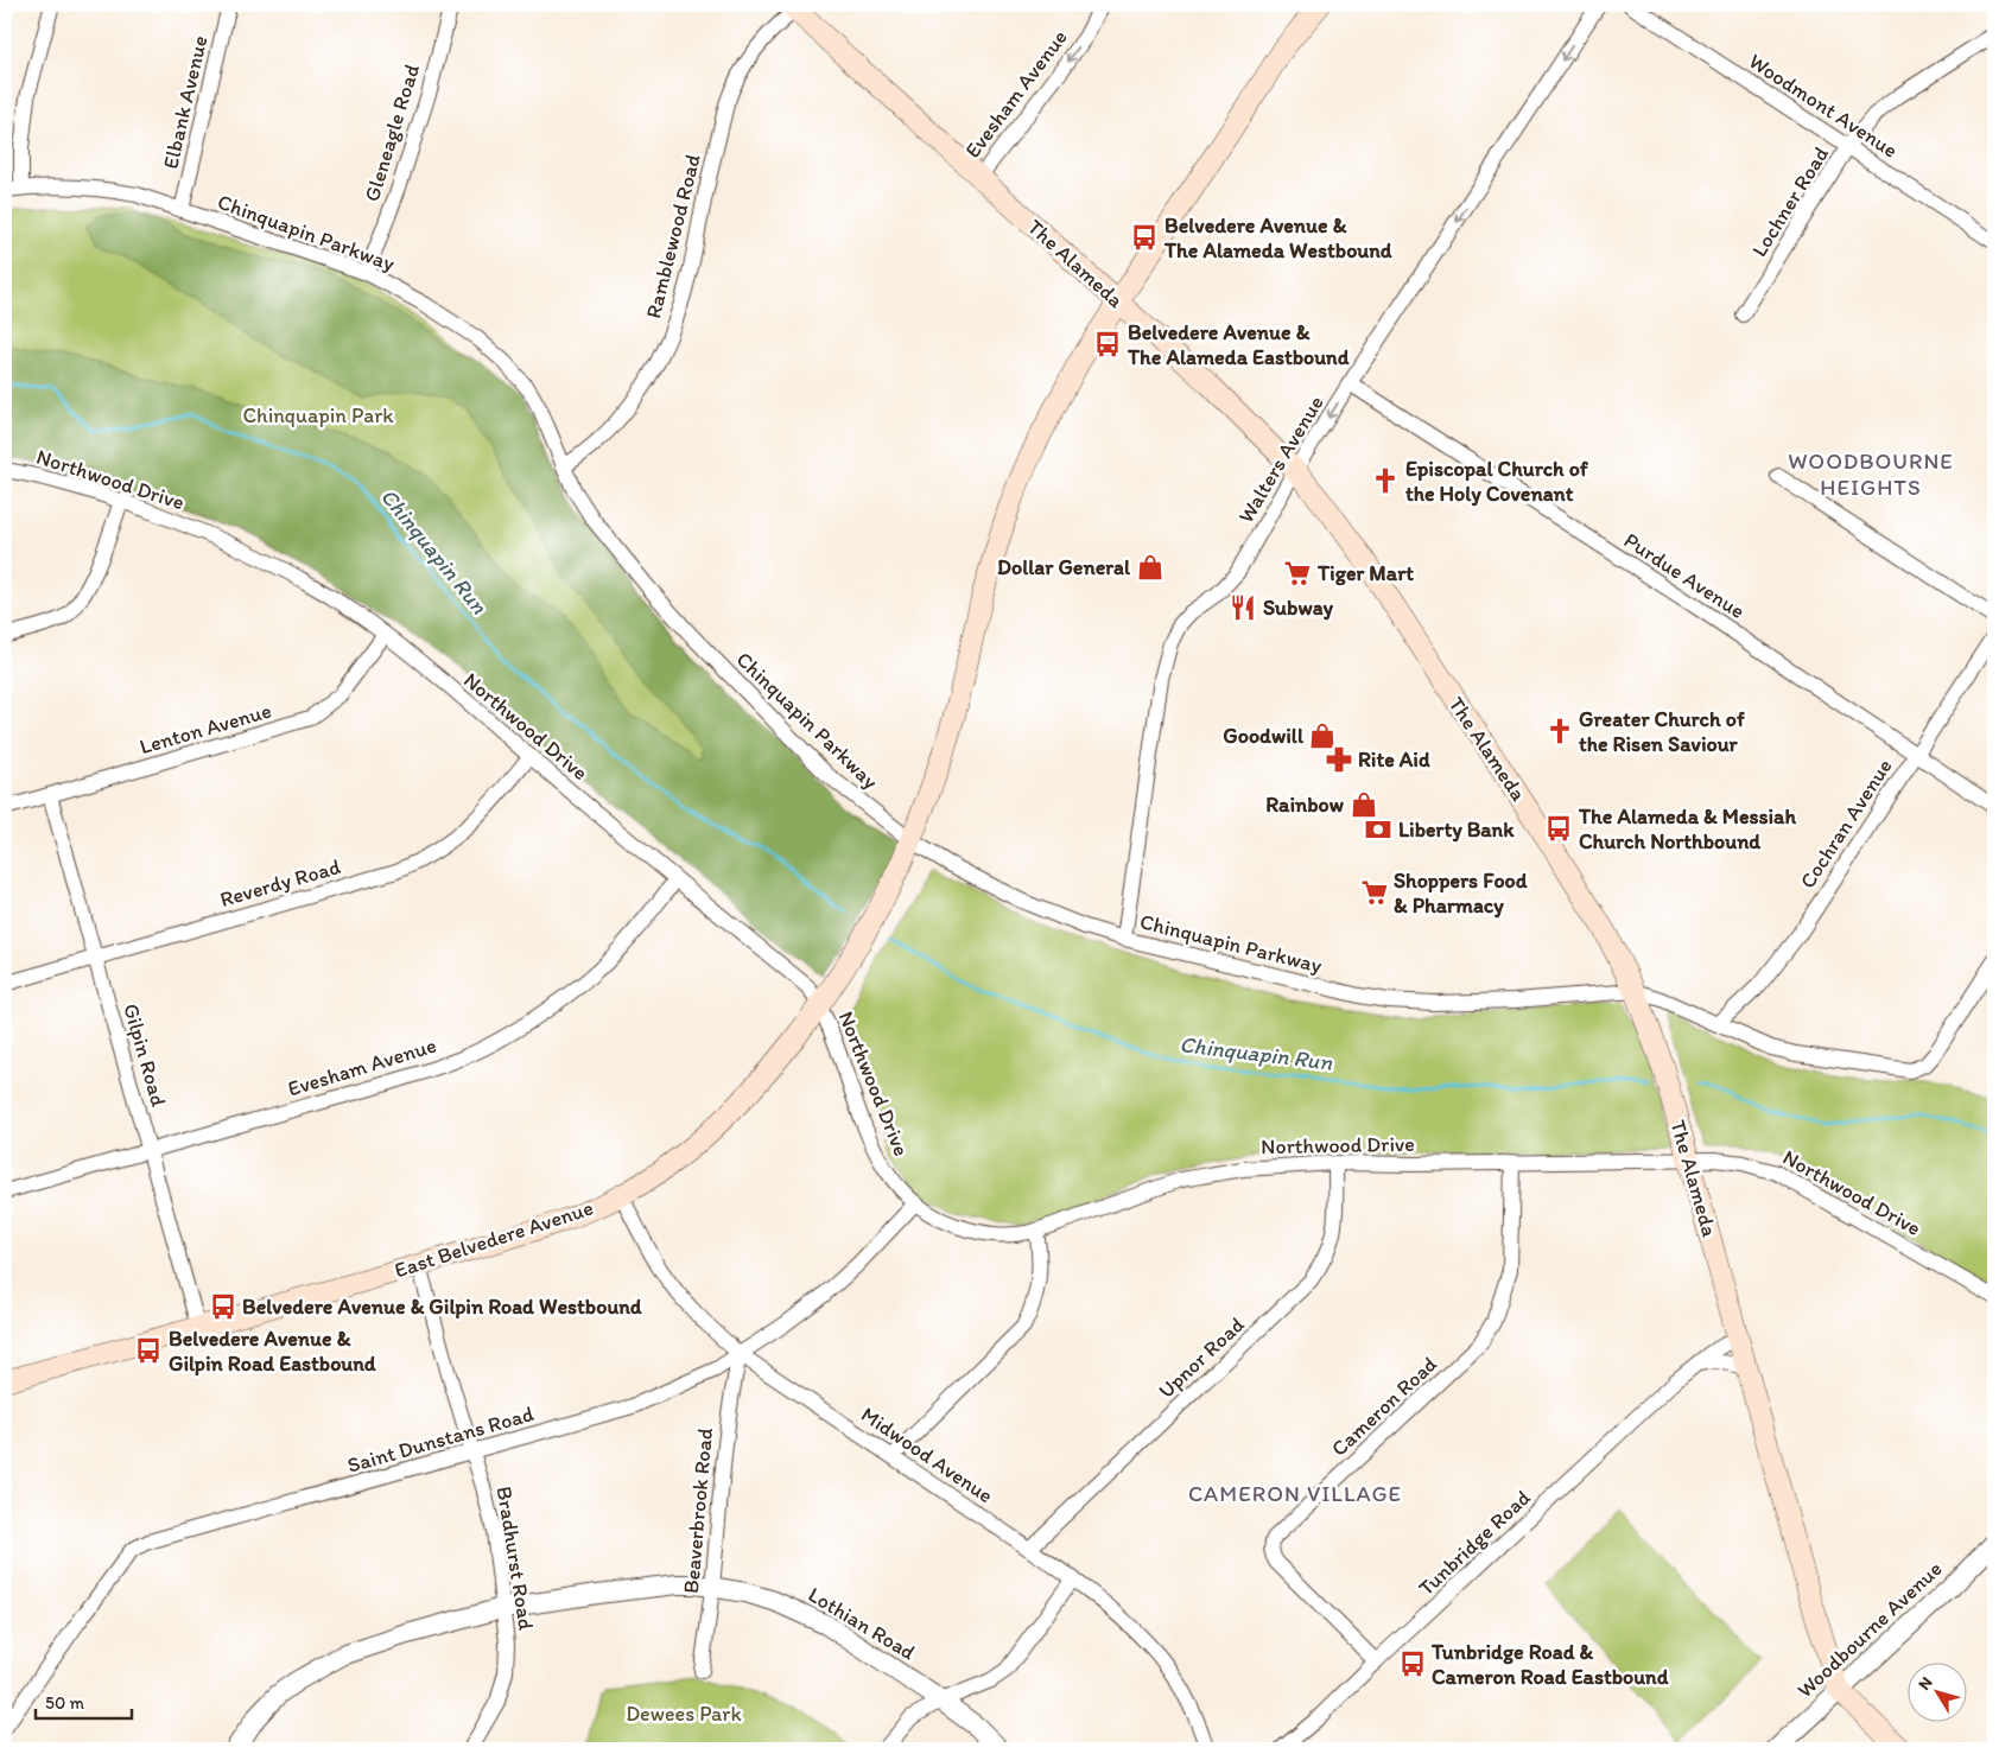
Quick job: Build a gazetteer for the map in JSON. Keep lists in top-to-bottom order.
{
  "streets": {
    "main road": ["The Alameda", "East Belvedere Avenue"],
    "street": [
      "Evesham Avenue",
      "Elbank Avenue",
      "Woodmont Avenue",
      "Gleneagle Road",
      "Lochner Road",
      "Chinquapin Parkway",
      "Ramblewood Road",
      "Walters Avenue",
      "Northwood Drive",
      "Purdue Avenue",
      "Lenton Avenue",
      "Cochran Avenue",
      "Reverdy Road",
      "Gilpin Road",
      "Upnor Road",
      "Cameron Road",
      "Saint Dunstans Road",
      "Midwood Avenue",
      "Beaverbrook Road",
      "Tunbridge Road",
      "Bradhurst Road",
      "Lothian Road",
      "Woodbourne Avenue"
    ]
  },
  "crossings": [
    ["Evesham Avenue", "The Alameda"],
    ["Evesham Avenue", "Northwood Drive"],
    ["Evesham Avenue", "Gilpin Road"],
    ["Elbank Avenue", "Chinquapin Parkway"],
    ["Woodmont Avenue", "Lochner Road"],
    ["Gleneagle Road", "Chinquapin Parkway"],
    ["Chinquapin Parkway", "Ramblewood Road"],
    ["Chinquapin Parkway", "The Alameda"],
    ["Chinquapin Parkway", "Walters Avenue"],
    ["Chinquapin Parkway", "Cochran Avenue"],
    ["Chinquapin Parkway", "East Belvedere Avenue"],
    ["Ramblewood Road", "The Alameda"],
    ["The Alameda", "Walters Avenue"],
    ["The Alameda", "Northwood Drive"],
    ["The Alameda", "East Belvedere Avenue"],
    ["The Alameda", "Tunbridge Road"],
    ["The Alameda", "Woodbourne Avenue"],
    ["Walters Avenue", "Purdue Avenue"],
    ["Northwood Drive", "Lenton Avenue"],
    ["Northwood Drive", "Reverdy Road"],
    ["Northwood Drive", "East Belvedere Avenue"],
    ["Northwood Drive", "Upnor Road"],
    ["Northwood Drive", "Cameron Road"],
    ["Northwood Drive", "Saint Dunstans Road"],
    ["Purdue Avenue", "Cochran Avenue"],
    ["Lenton Avenue", "Gilpin Road"],
    ["Reverdy Road", "Gilpin Road"],
    ["Gilpin Road", "East Belvedere Avenue"],
    ["East Belvedere Avenue", "Midwood Avenue"],
    ["East Belvedere Avenue", "Bradhurst Road"],
    ["Upnor Road", "Midwood Avenue"],
    ["Cameron Road", "Tunbridge Road"],
    ["Saint Dunstans Road", "Midwood Avenue"],
    ["Saint Dunstans Road", "Beaverbrook Road"],
    ["Saint Dunstans Road", "Bradhurst Road"],
    ["Midwood Avenue", "Beaverbrook Road"],
    ["Beaverbrook Road", "Lothian Road"],
    ["Bradhurst Road", "Lothian Road"]
  ],
  "one_way": ["Walters Avenue"],
  "districts": ["WOODBOURNE HEIGHTS", "CAMERON VILLAGE"],
  "water": ["Chinquapin Run"],
  "parks": ["Chinquapin Park", "Dewees Park"],
  "places": {
    "bus stop": [
      "Belvedere Avenue & The Alameda Westbound",
      "Belvedere Avenue & The Alameda Eastbound",
      "The Alameda & Messiah Church Northbound",
      "Belvedere Avenue & Gilpin Road Westbound",
      "Belvedere Avenue & Gilpin Road Eastbound",
      "Tunbridge Road & Cameron Road Eastbound"
    ],
    "church": ["Episcopal Church of the Holy Covenant", "Greater Church of the Risen Saviour"],
    "shop": ["Dollar General", "Goodwill", "Rainbow"],
    "supermarket": ["Tiger Mart", "Shoppers Food & Pharmacy"],
    "restaurant": ["Subway"],
    "pharmacy": ["Rite Aid"],
    "bank": ["Liberty Bank"]
  },
  "scale_bar": "50 m",
  "north": "top left"
}
